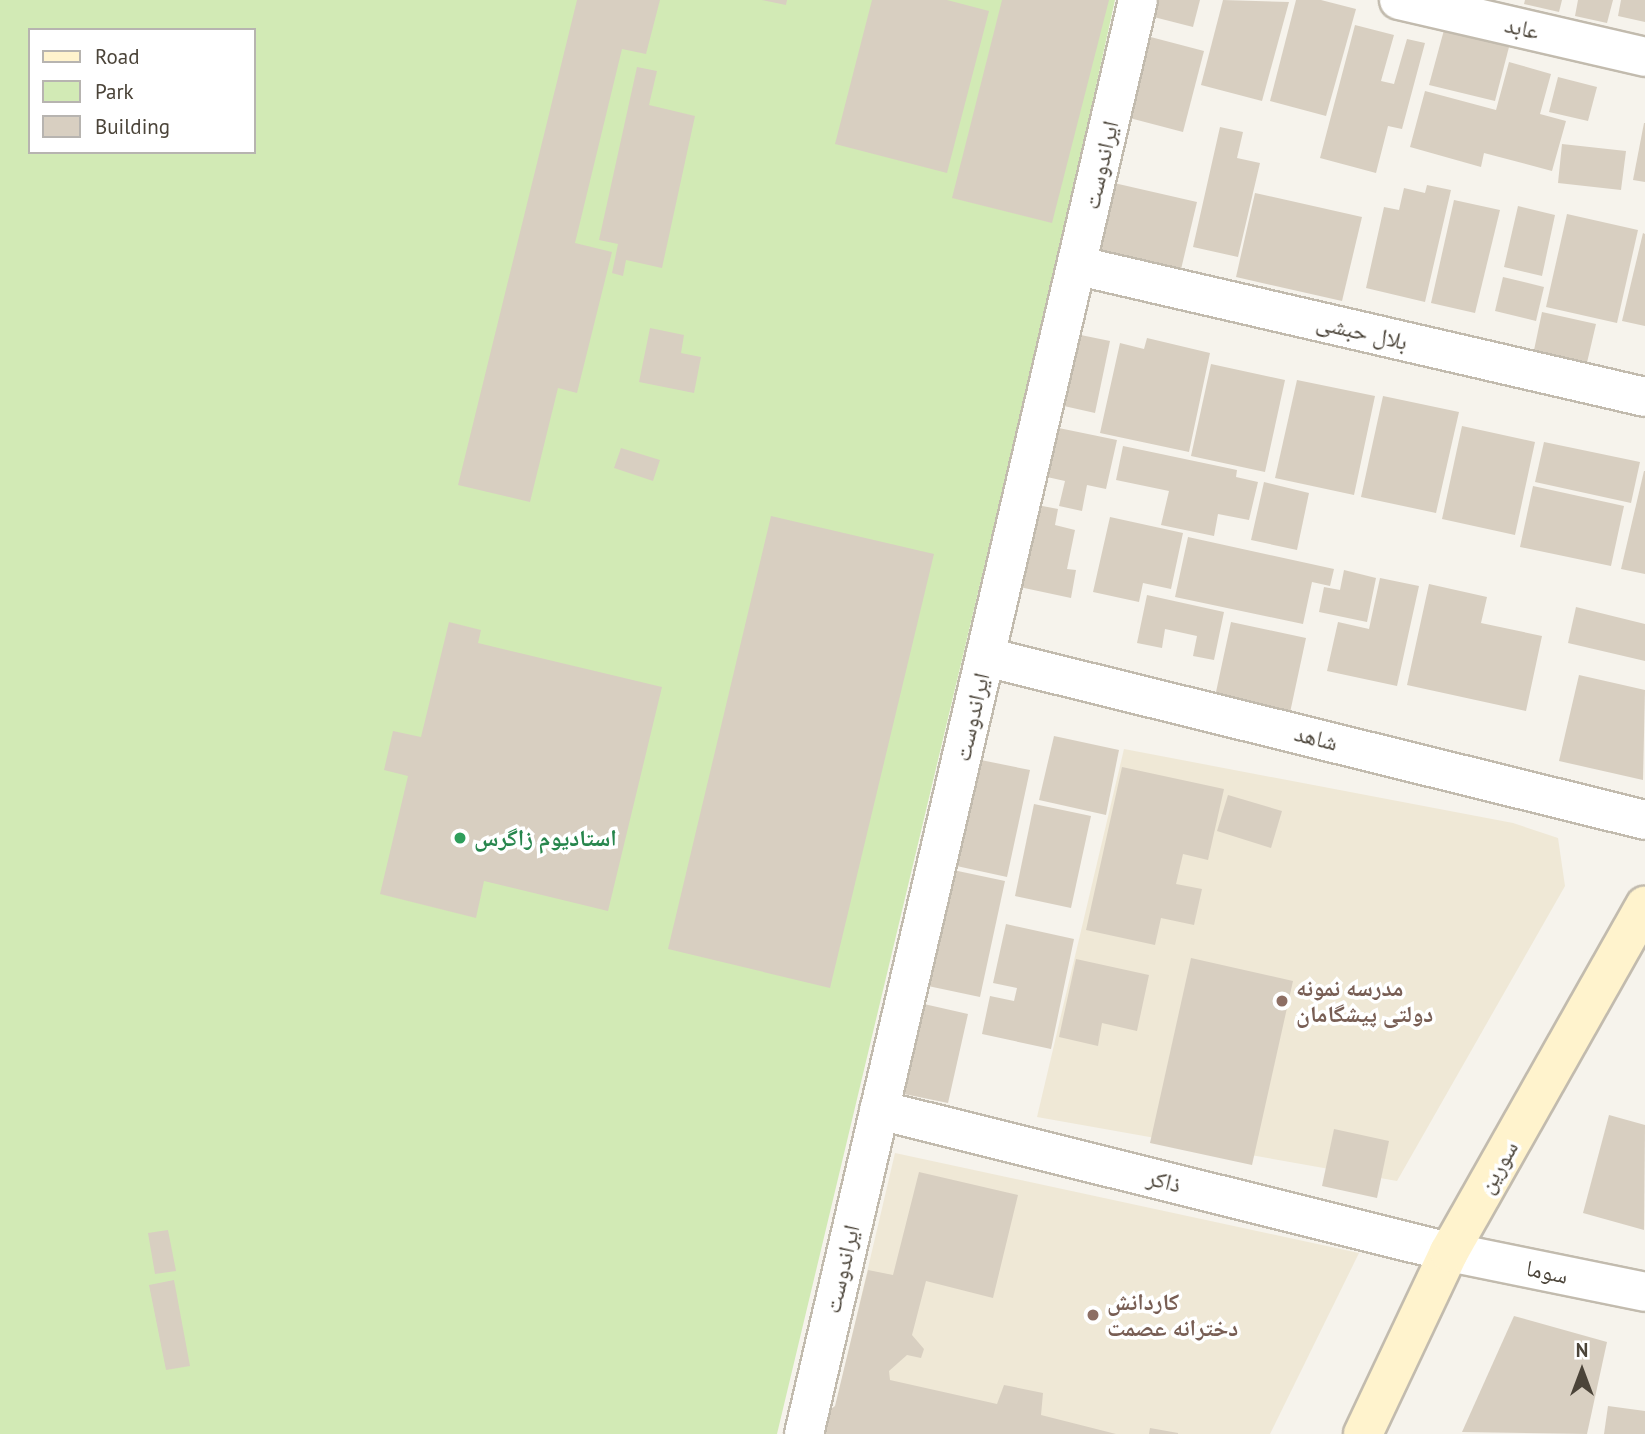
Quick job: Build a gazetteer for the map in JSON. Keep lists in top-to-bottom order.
{
  "streets": {
    "main road": ["سورین"],
    "street": [
      "عابد",
      "ایراندوست",
      "بلال حبشی",
      "شاهد",
      "ذاکر",
      "سوما"
    ]
  },
  "crossings": [
    ["ایراندوست", "بلال حبشی"],
    ["ایراندوست", "شاهد"],
    ["ایراندوست", "ذاکر"],
    ["سورین", "ذاکر"],
    ["سورین", "سوما"],
    ["ذاکر", "سوما"]
  ],
  "places": ["استادیوم زاگرس", "مدرسه نمونه دولتی پیشگامان", "کاردانش دخترانه عصمت"],
  "legend": ["Road", "Park", "Building"],
  "north": "top"
}
